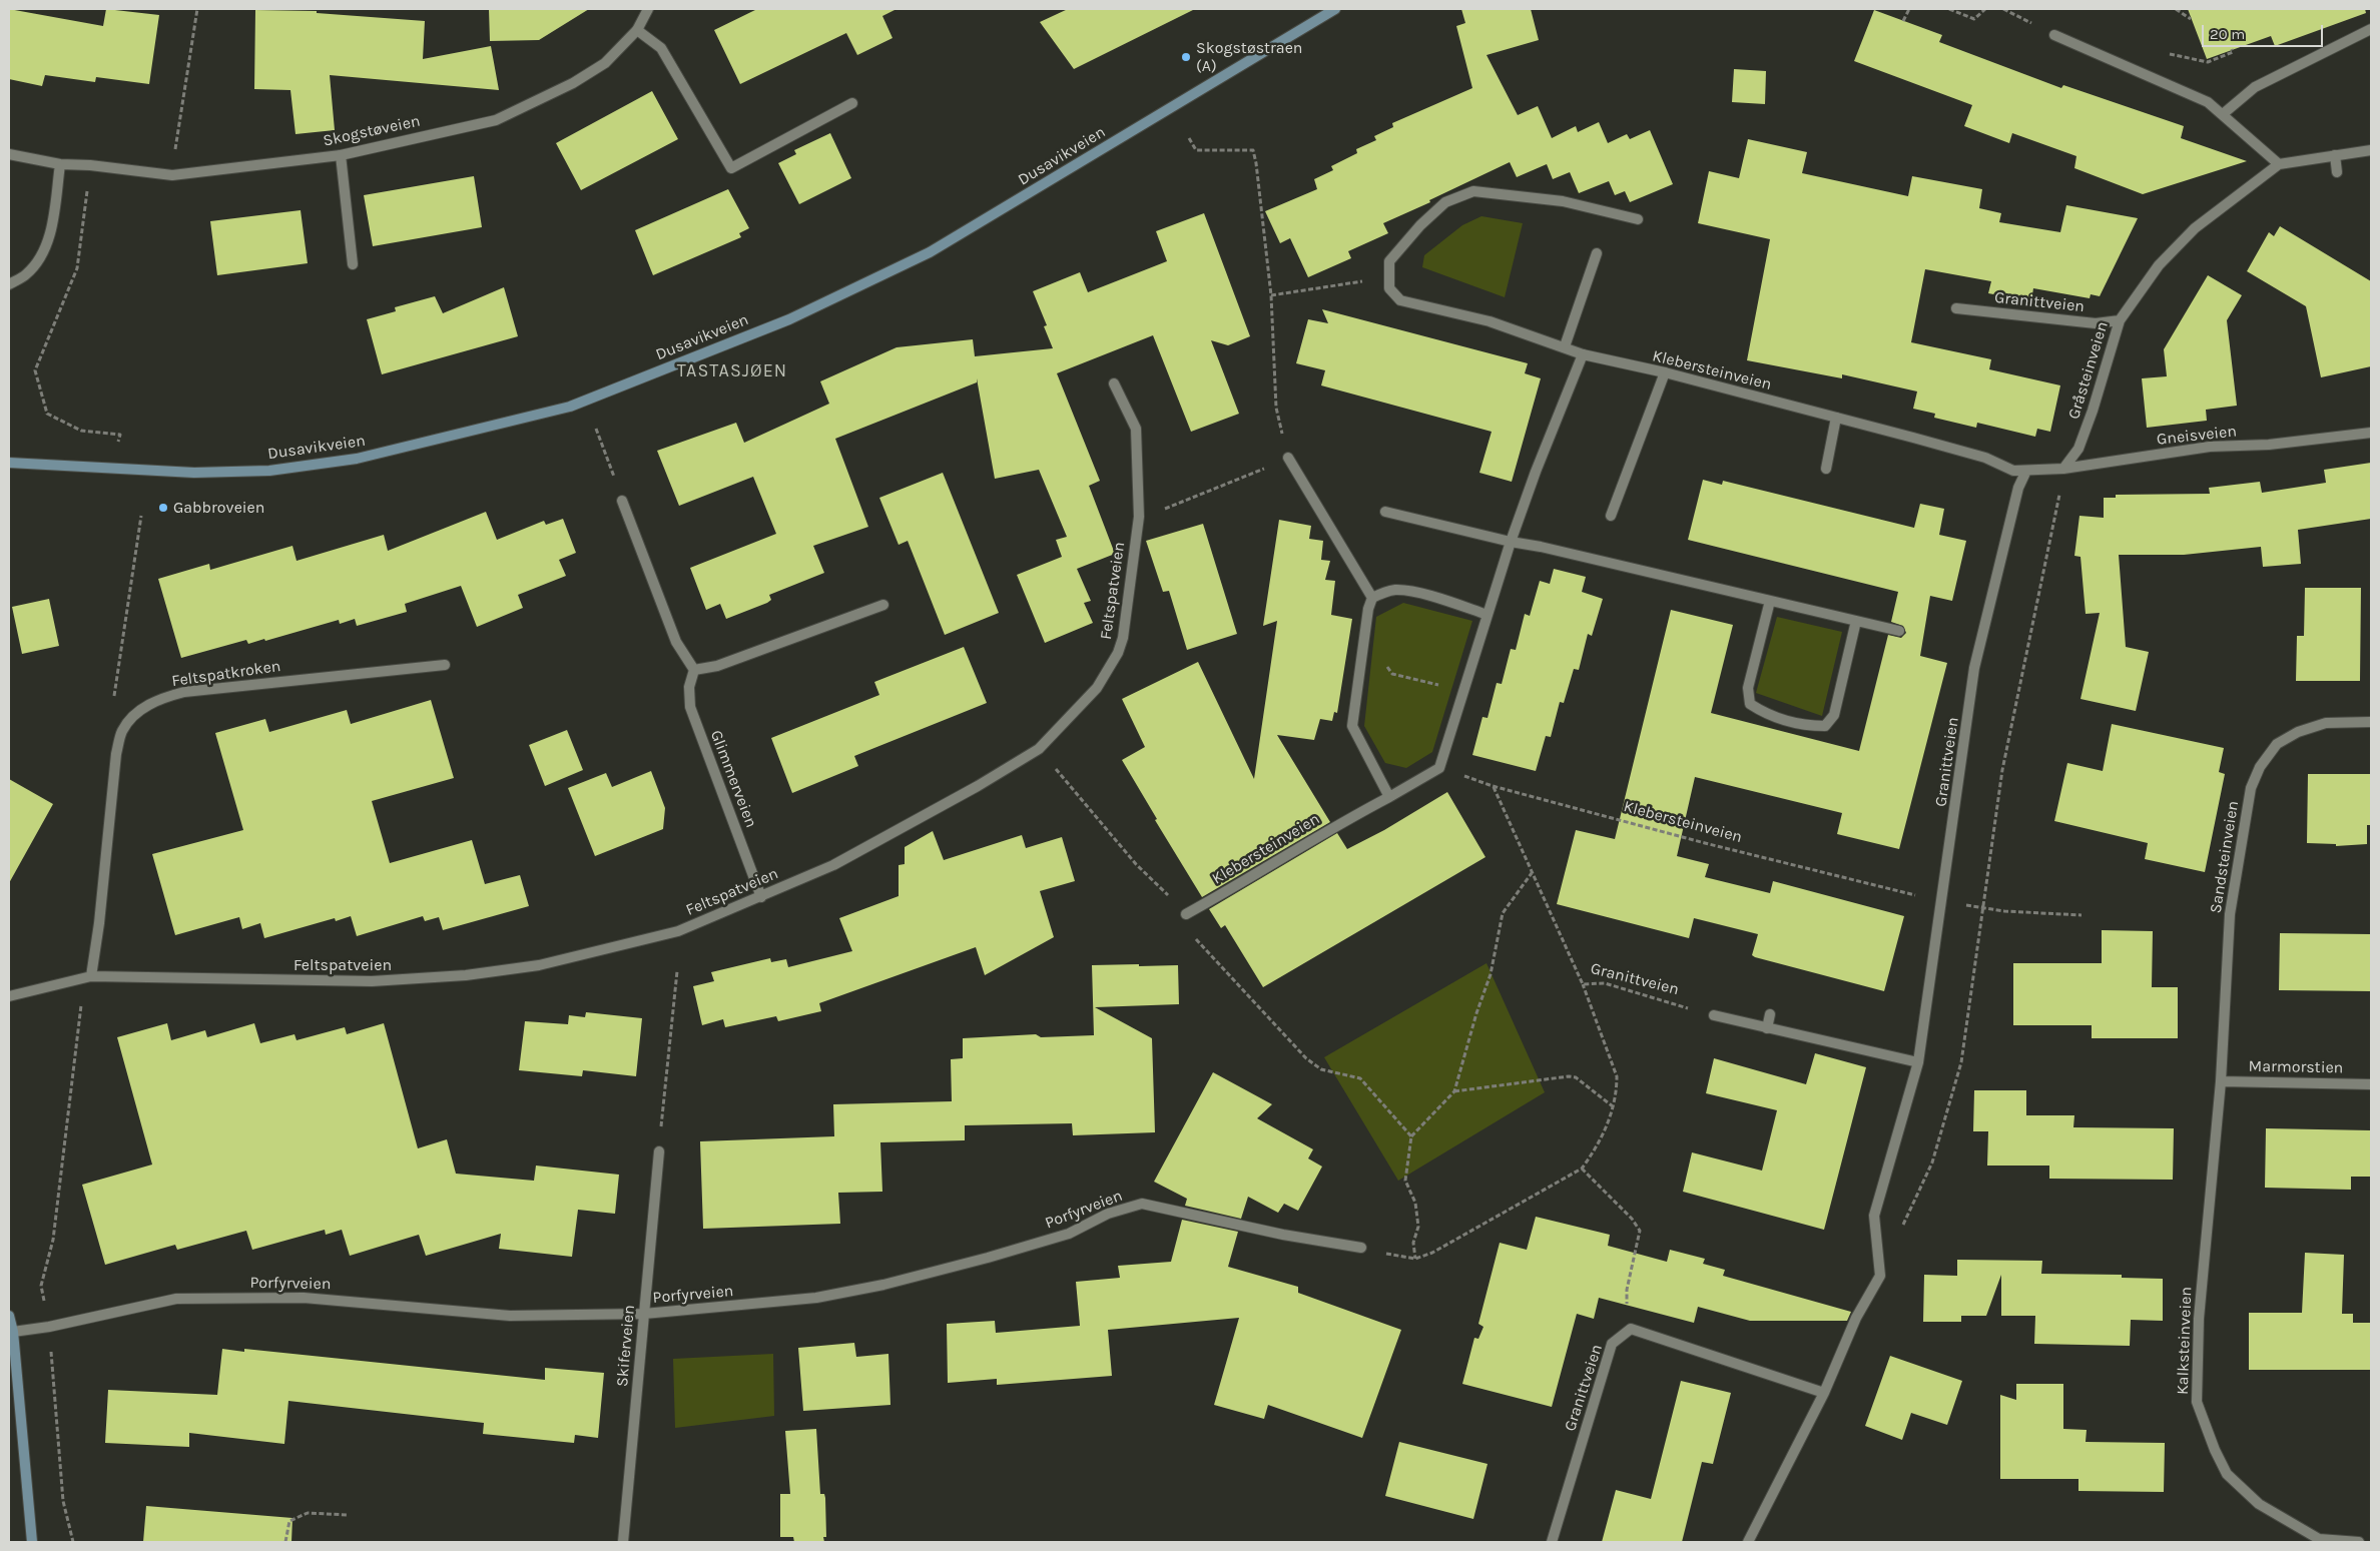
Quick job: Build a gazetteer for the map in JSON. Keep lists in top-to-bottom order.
{
  "streets": {
    "main road": ["Dusavikveien"],
    "street": [
      "Skogstøveien",
      "Granittveien",
      "Klebersteinveien",
      "Gråsteinveien",
      "Gneisveien",
      "Feltspatveien",
      "Feltspatkroken",
      "Glimmerveien",
      "Sandsteinveien",
      "Marmorstien",
      "Porfyrveien",
      "Kalksteinveien",
      "Skiferveien"
    ]
  },
  "crossings": [
    ["Granittveien", "Klebersteinveien"],
    ["Granittveien", "Gråsteinveien"],
    ["Granittveien", "Gneisveien"],
    ["Klebersteinveien", "Gneisveien"],
    ["Gråsteinveien", "Gneisveien"],
    ["Feltspatveien", "Glimmerveien"],
    ["Sandsteinveien", "Marmorstien"],
    ["Sandsteinveien", "Kalksteinveien"],
    ["Marmorstien", "Kalksteinveien"],
    ["Porfyrveien", "Skiferveien"]
  ],
  "districts": ["TASTASJØEN"],
  "places": ["Skogstøstraen (A)", "Gabbroveien"],
  "scale_bar": "20 m"
}
